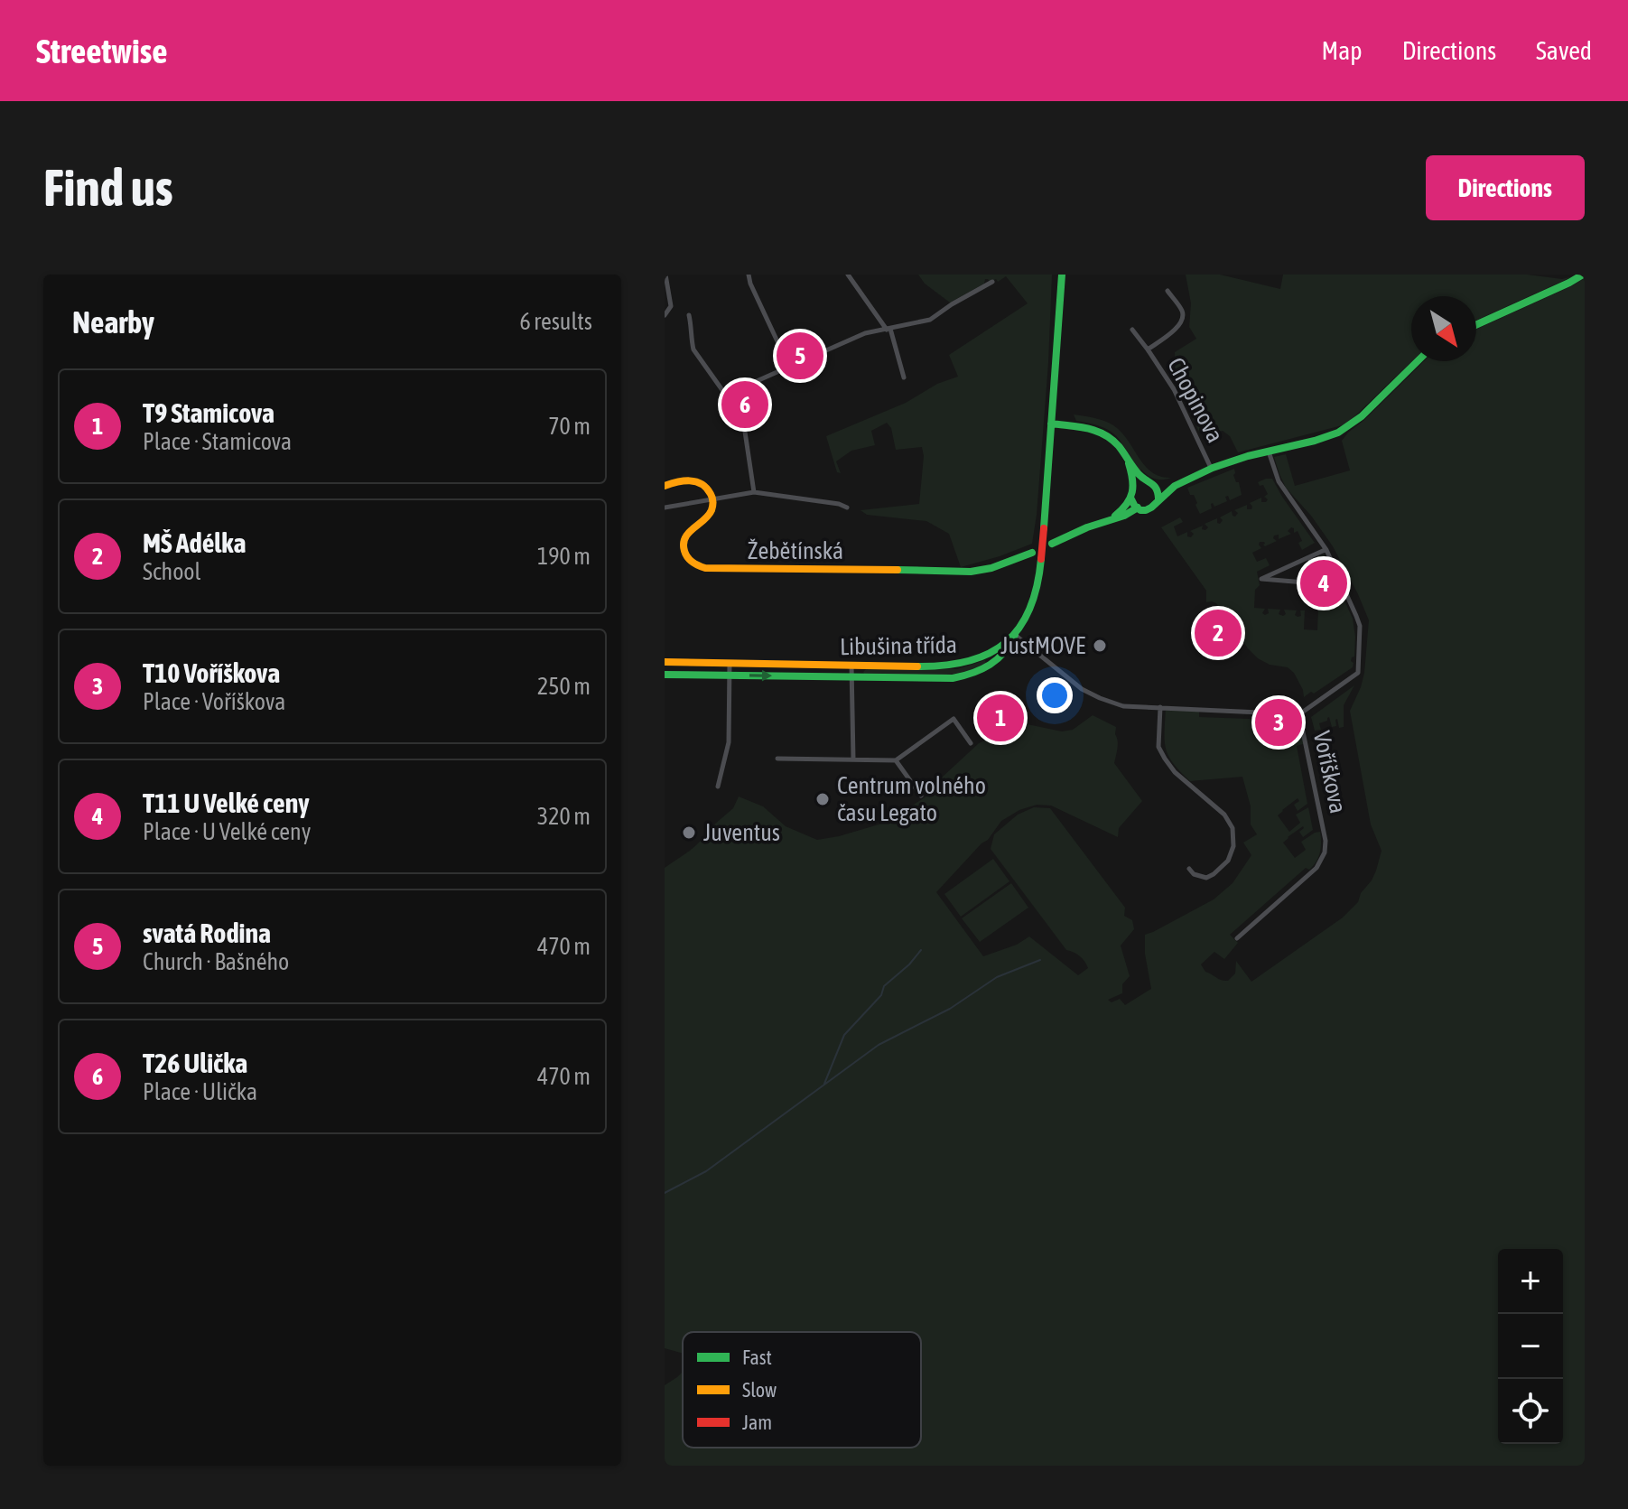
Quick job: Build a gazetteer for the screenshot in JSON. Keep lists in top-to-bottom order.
{
  "streets": {
    "street": [
      "Chopinova",
      "Žebětínská",
      "Libušina třída",
      "Voříškova"
    ]
  },
  "crossings": [
    ["Libušina třída", "Voříškova"]
  ],
  "places": ["JustMOVE", "Centrum volného času Legato", "Juventus"],
  "legend": ["Fast", "Slow", "Jam"],
  "north": "bottom right",
  "page": {
    "header": "Streetwise",
    "nav": ["Map", "Directions", "Saved"],
    "buttons": "Directions",
    "title": "Find us",
    "heading": ["Nearby", "6 results"],
    "pins": [
      "5",
      "6",
      "4",
      "2",
      "1",
      "3"
    ],
    "list": [
      {
        "mark": "1",
        "name": "T9 Stamicova",
        "note": "Place · Stamicova",
        "value": "70 m"
      },
      {
        "mark": "2",
        "name": "MŠ Adélka",
        "note": "School",
        "value": "190 m"
      },
      {
        "mark": "3",
        "name": "T10 Voříškova",
        "note": "Place · Voříškova",
        "value": "250 m"
      },
      {
        "mark": "4",
        "name": "T11 U Velké ceny",
        "note": "Place · U Velké ceny",
        "value": "320 m"
      },
      {
        "mark": "5",
        "name": "svatá Rodina",
        "note": "Church · Bašného",
        "value": "470 m"
      },
      {
        "mark": "6",
        "name": "T26 Ulička",
        "note": "Place · Ulička",
        "value": "470 m"
      }
    ],
    "map_buttons": ["+", "−"]
  }
}
